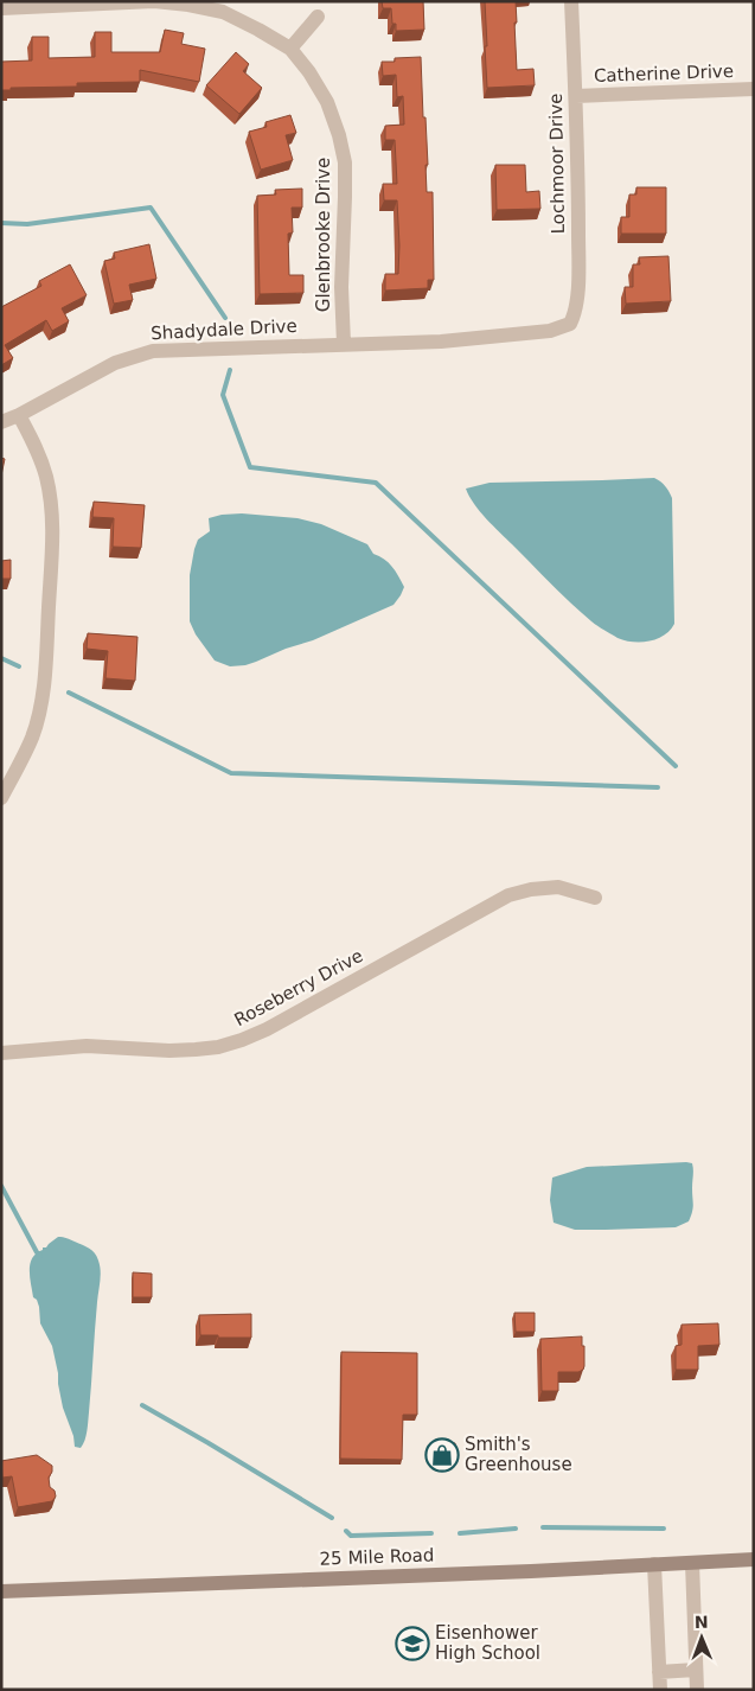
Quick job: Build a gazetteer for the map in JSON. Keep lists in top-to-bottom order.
{
  "streets": {
    "street": [
      "Catherine Drive",
      "Lochmoor Drive",
      "Glenbrooke Drive",
      "Shadydale Drive",
      "Roseberry Drive",
      "25 Mile Road"
    ]
  },
  "crossings": [
    ["Catherine Drive", "Lochmoor Drive"],
    ["Lochmoor Drive", "Shadydale Drive"],
    ["Glenbrooke Drive", "Shadydale Drive"]
  ],
  "places": {
    "shop": ["Smith's Greenhouse"],
    "school or university": ["Eisenhower High School"]
  },
  "north": "top"
}
